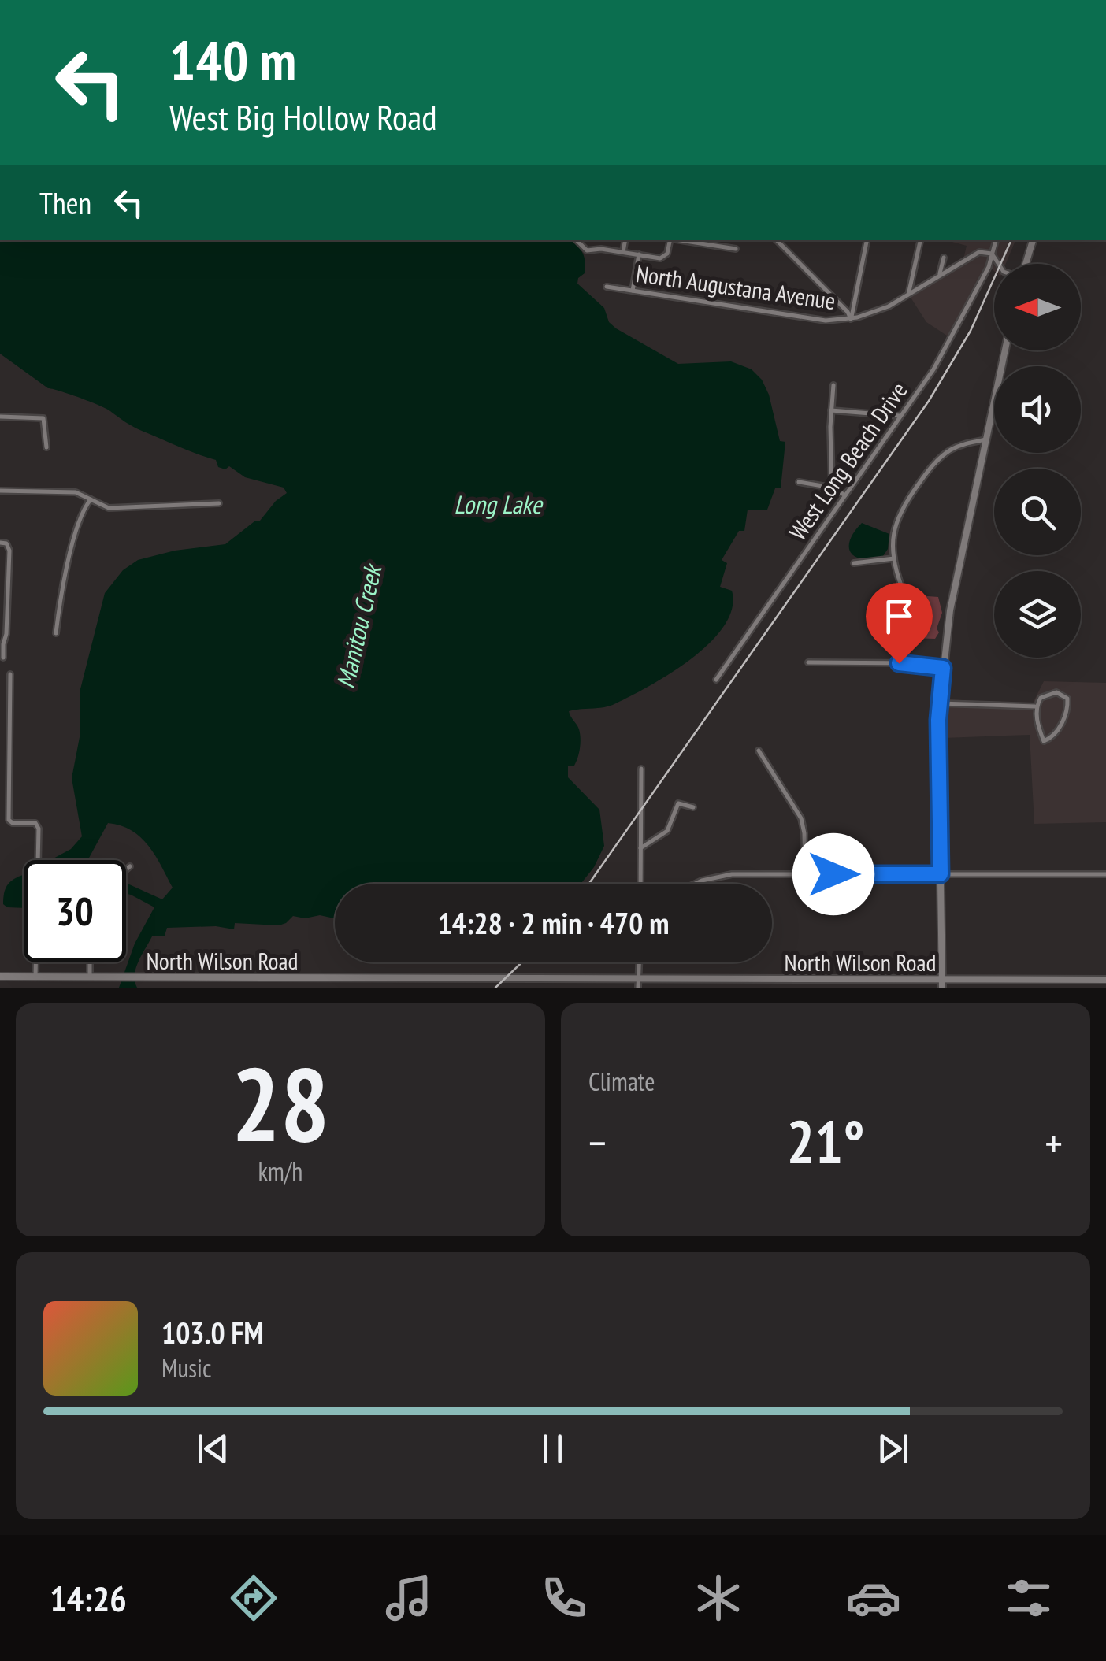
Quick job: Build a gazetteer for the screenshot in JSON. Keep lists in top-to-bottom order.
{
  "streets": {
    "street": ["North Augustana Avenue", "West Long Beach Drive", "North Wilson Road"]
  },
  "crossings": [
    ["North Augustana Avenue", "West Long Beach Drive"]
  ],
  "water": ["Long Lake", "Manitou Creek"],
  "north": "left",
  "page": {
    "turn": ["140 m", "West Big Hollow Road"],
    "then": "Then",
    "limit": "30",
    "trip": "14:28 · 2 min · 470 m",
    "tile": [
      ["28", "km/h"],
      "Climate"
    ],
    "heat": ["−", "21°", "+"],
    "song": ["103.0 FM", "Music"],
    "tabs": "14:26"
  }
}
